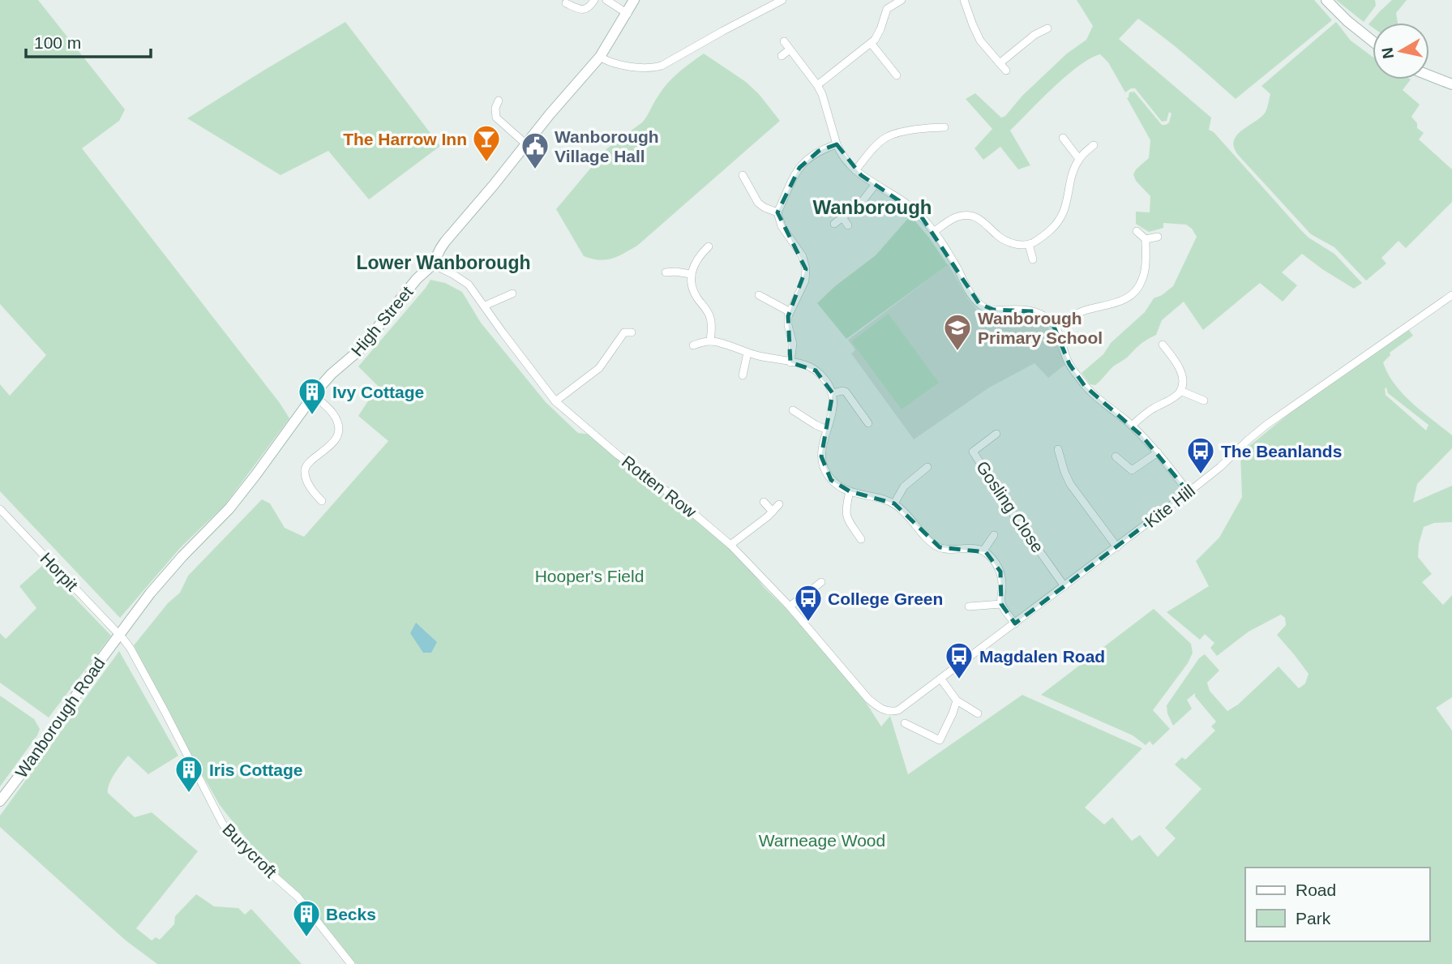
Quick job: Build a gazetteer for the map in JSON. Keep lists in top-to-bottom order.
{
  "streets": {
    "street": [
      "High Street",
      "Rotten Row",
      "Kite Hill",
      "Gosling Close",
      "Horpit",
      "Wanborough Road",
      "Burycroft"
    ]
  },
  "crossings": [
    ["High Street", "Rotten Row"],
    ["High Street", "Horpit"],
    ["High Street", "Wanborough Road"],
    ["High Street", "Burycroft"],
    ["Rotten Row", "Kite Hill"],
    ["Kite Hill", "Gosling Close"],
    ["Horpit", "Wanborough Road"],
    ["Horpit", "Burycroft"],
    ["Wanborough Road", "Burycroft"]
  ],
  "districts": ["Wanborough", "Lower Wanborough"],
  "parks": ["Hooper's Field", "Warneage Wood"],
  "places": {
    "bar": ["The Harrow Inn"],
    "public building": ["Wanborough Village Hall"],
    "school or university": ["Wanborough Primary School"],
    "building": ["Ivy Cottage", "Iris Cottage", "Becks"],
    "bus stop": ["The Beanlands", "College Green", "Magdalen Road"]
  },
  "legend": ["Road", "Park"],
  "scale_bar": "100 m",
  "north": "left"
}
